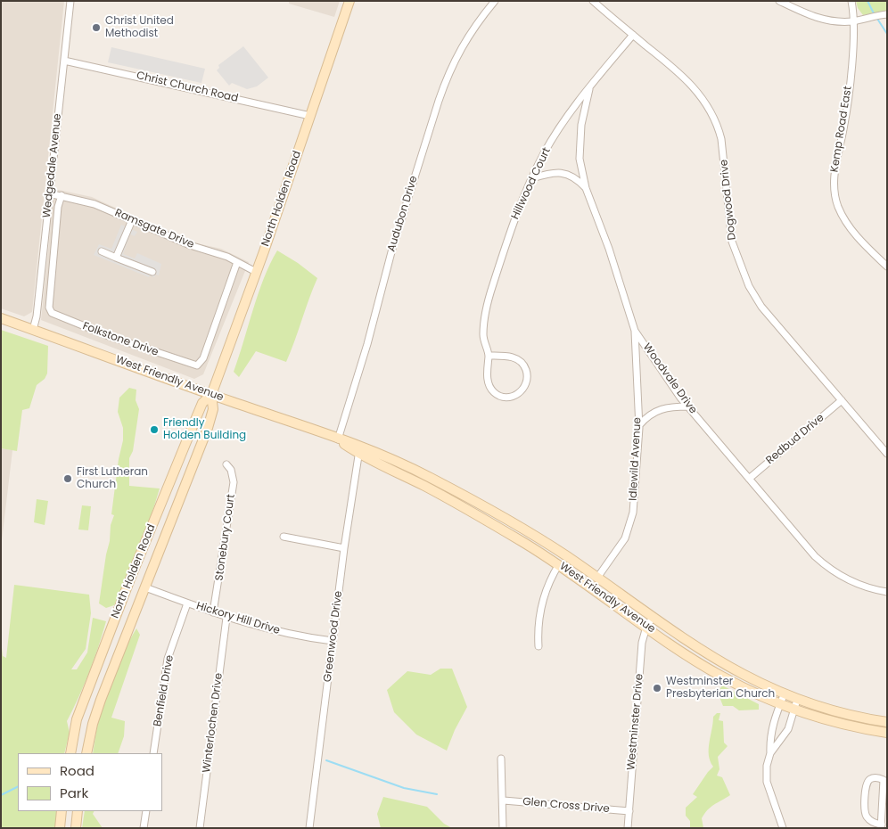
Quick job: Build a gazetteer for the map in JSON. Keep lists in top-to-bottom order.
{
  "streets": {
    "main road": ["North Holden Road", "West Friendly Avenue"],
    "street": [
      "Christ Church Road",
      "Kemp Road East",
      "Wedgedale Avenue",
      "Hillwood Court",
      "Dogwood Drive",
      "Audubon Drive",
      "Ramsgate Drive",
      "Folkstone Drive",
      "Woodvale Drive",
      "Redbud Drive",
      "Idlewild Avenue",
      "Stonebury Court",
      "Hickory Hill Drive",
      "Greenwood Drive",
      "Benfield Drive",
      "Westminster Drive",
      "Winterlochen Drive",
      "Glen Cross Drive"
    ]
  },
  "crossings": [
    ["Christ Church Road", "Wedgedale Avenue"],
    ["Christ Church Road", "North Holden Road"],
    ["Wedgedale Avenue", "Ramsgate Drive"],
    ["Wedgedale Avenue", "West Friendly Avenue"],
    ["Hillwood Court", "Dogwood Drive"],
    ["Hillwood Court", "Woodvale Drive"],
    ["North Holden Road", "Ramsgate Drive"],
    ["North Holden Road", "West Friendly Avenue"],
    ["North Holden Road", "Hickory Hill Drive"],
    ["Dogwood Drive", "Redbud Drive"],
    ["Audubon Drive", "West Friendly Avenue"],
    ["Ramsgate Drive", "Folkstone Drive"],
    ["West Friendly Avenue", "Idlewild Avenue"],
    ["West Friendly Avenue", "Greenwood Drive"],
    ["West Friendly Avenue", "Westminster Drive"],
    ["Woodvale Drive", "Redbud Drive"],
    ["Woodvale Drive", "Idlewild Avenue"],
    ["Stonebury Court", "Hickory Hill Drive"],
    ["Hickory Hill Drive", "Greenwood Drive"],
    ["Hickory Hill Drive", "Benfield Drive"],
    ["Hickory Hill Drive", "Winterlochen Drive"],
    ["Westminster Drive", "Glen Cross Drive"]
  ],
  "places": [
    "Christ United Methodist",
    "Friendly Holden Building",
    "First Lutheran Church",
    "Westminster Presbyterian Church"
  ],
  "legend": ["Road", "Park"]
}
